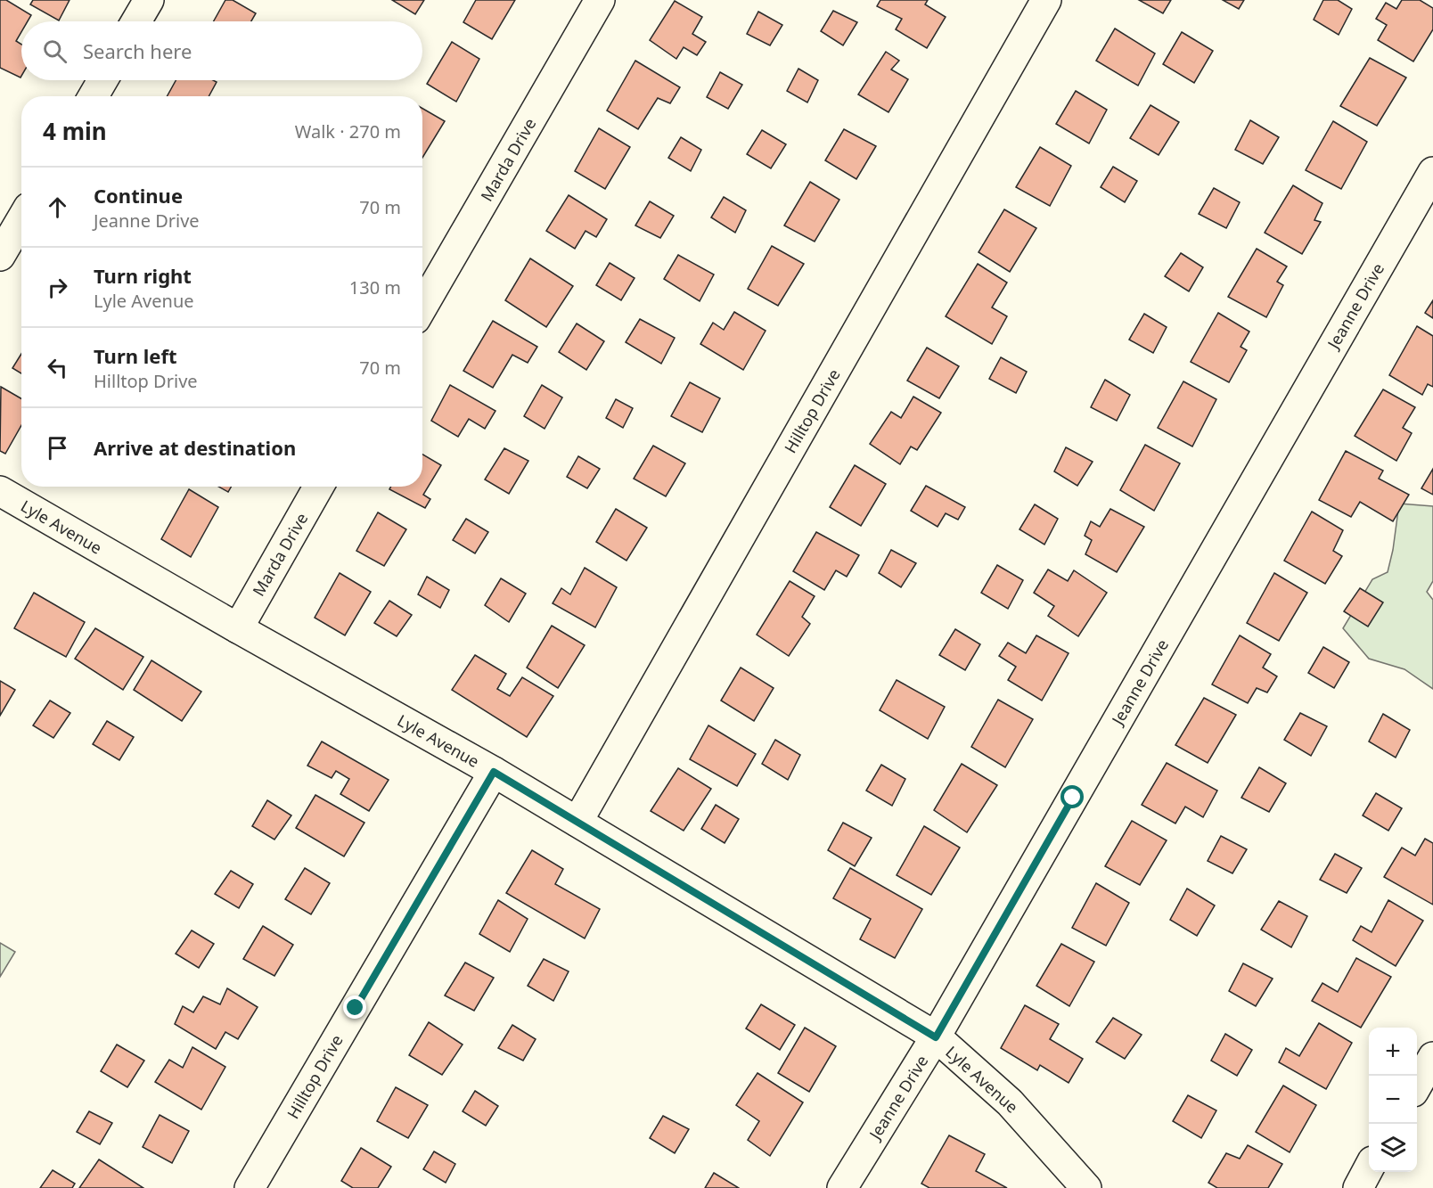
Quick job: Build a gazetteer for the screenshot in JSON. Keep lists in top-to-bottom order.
{
  "streets": {
    "street": [
      "Marda Drive",
      "Jeanne Drive",
      "Hilltop Drive",
      "Lyle Avenue"
    ]
  },
  "crossings": [
    ["Marda Drive", "Lyle Avenue"],
    ["Jeanne Drive", "Lyle Avenue"],
    ["Hilltop Drive", "Lyle Avenue"]
  ],
  "page": {
    "search": "Search here",
    "heading": ["4 min", "Walk · 270 m"],
    "list": [
      ["Continue", "Jeanne Drive", "70 m"],
      ["Turn right", "Lyle Avenue", "130 m"],
      ["Turn left", "Hilltop Drive", "70 m"],
      "Arrive at destination"
    ],
    "map_buttons": ["+", "−"]
  }
}
